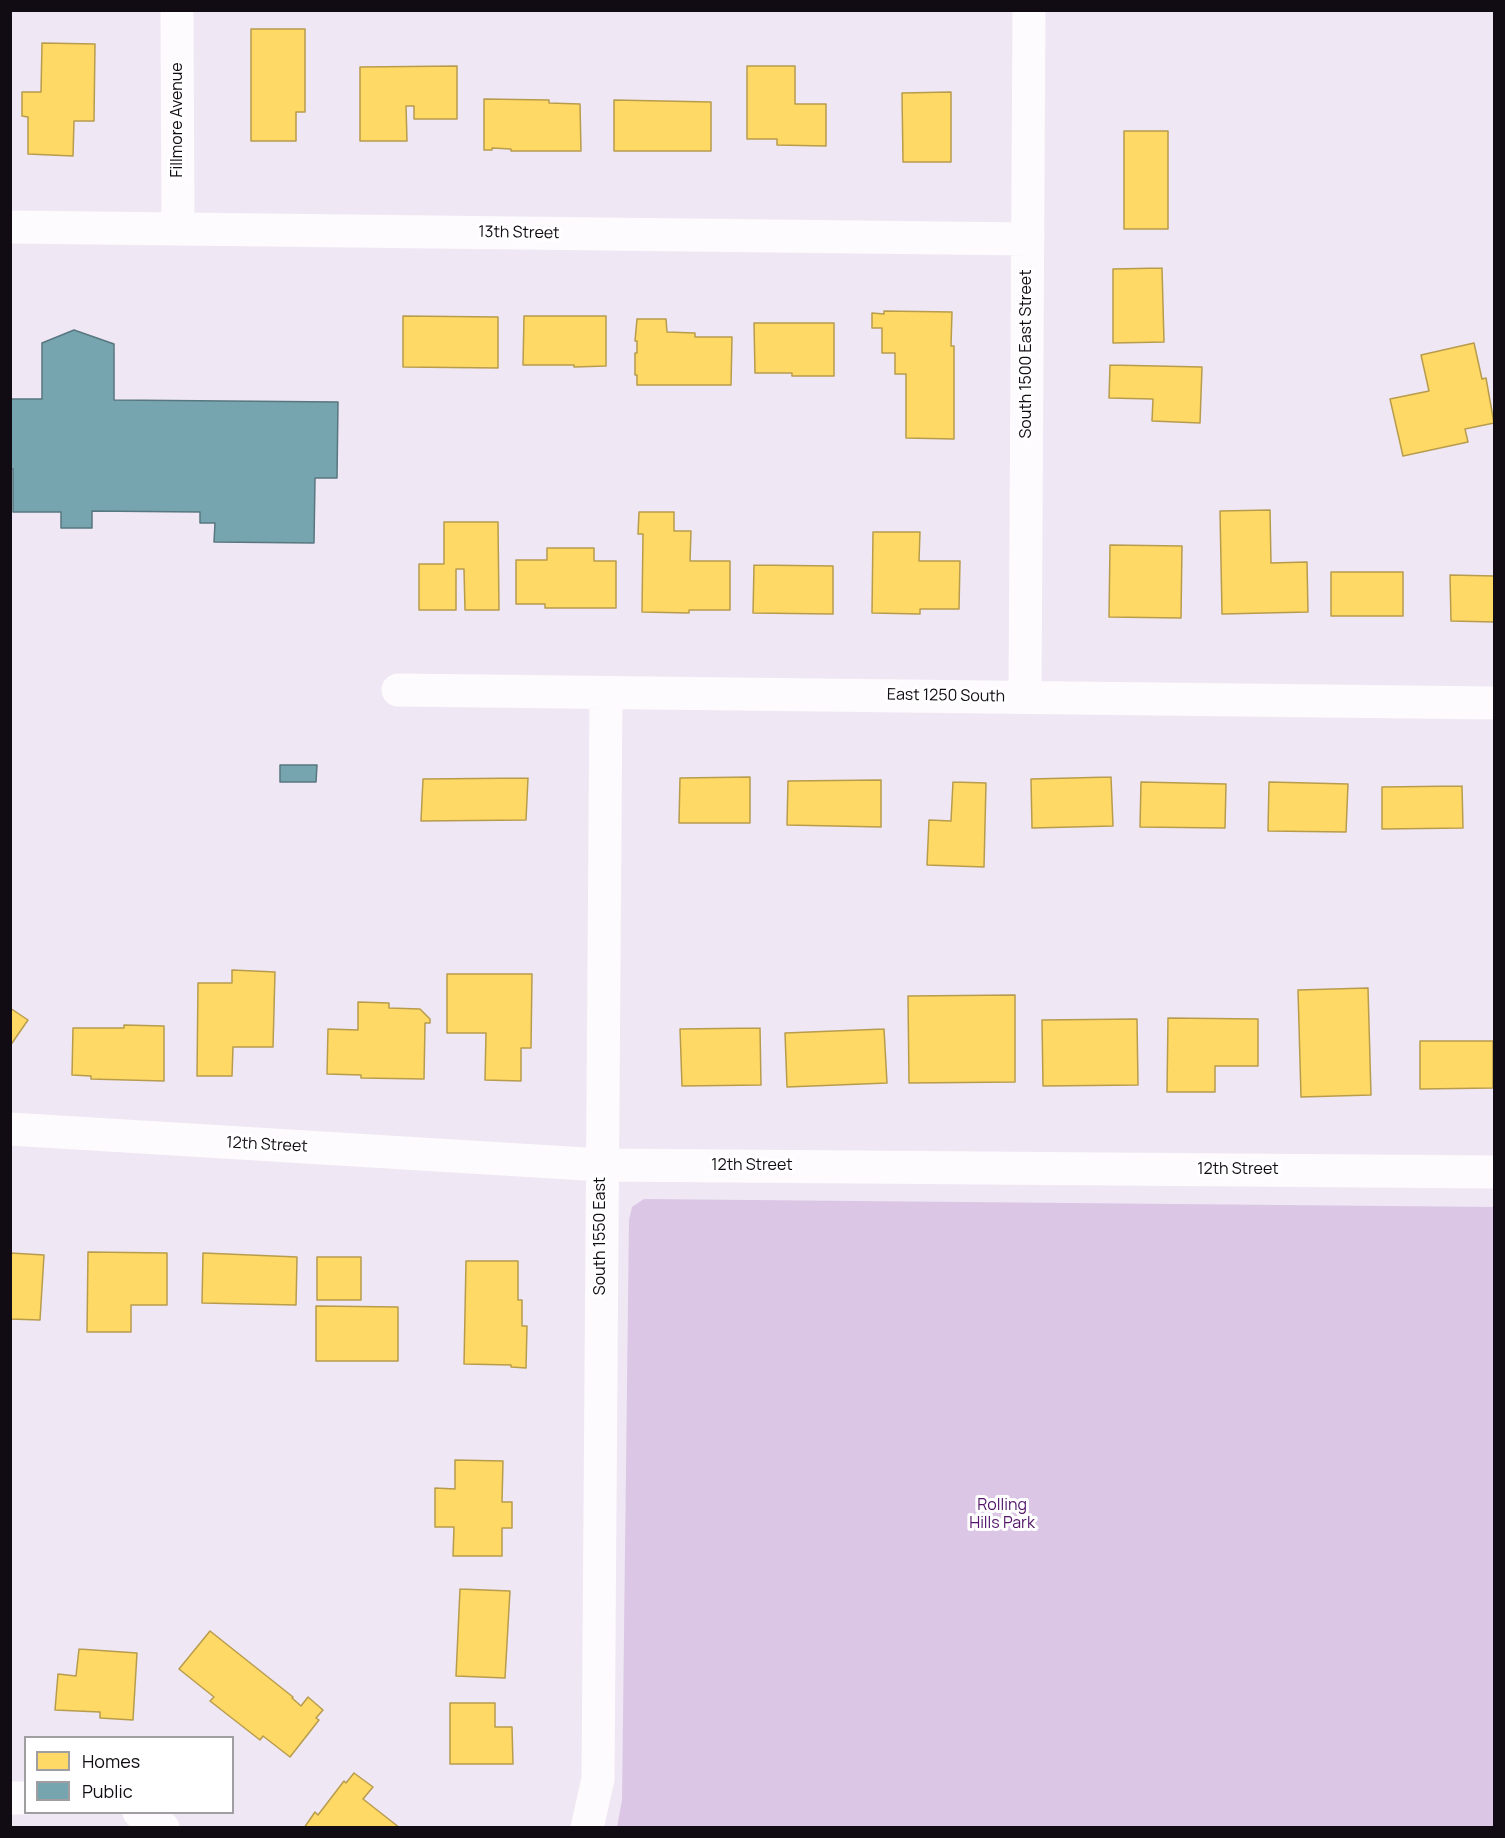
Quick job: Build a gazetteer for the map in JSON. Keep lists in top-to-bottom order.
{
  "streets": {
    "street": [
      "Fillmore Avenue",
      "13th Street",
      "South 1500 East Street",
      "East 1250 South",
      "12th Street",
      "South 1550 East"
    ]
  },
  "crossings": [
    ["Fillmore Avenue", "13th Street"],
    ["13th Street", "South 1500 East Street"],
    ["South 1500 East Street", "East 1250 South"],
    ["East 1250 South", "South 1550 East"],
    ["12th Street", "South 1550 East"]
  ],
  "parks": ["Rolling Hills Park"],
  "legend": ["Homes", "Public"]
}
